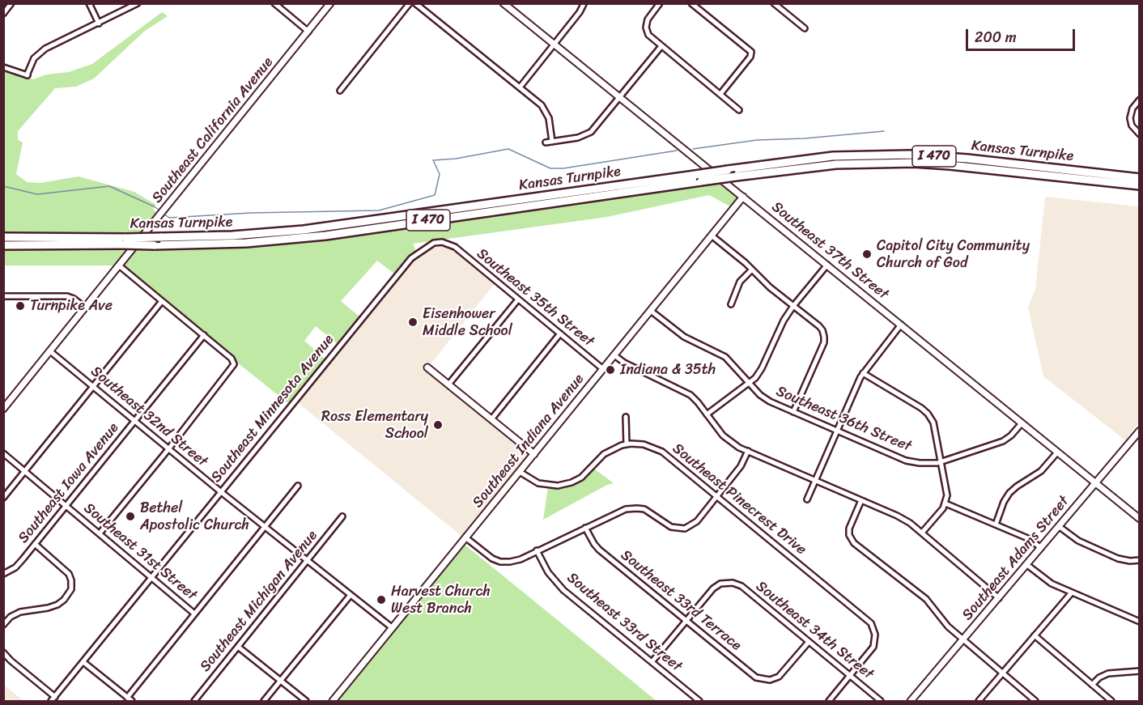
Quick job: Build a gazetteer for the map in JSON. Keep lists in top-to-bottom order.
{
  "streets": {
    "highway": ["Kansas Turnpike", "I 470"],
    "main road": [
      "Southeast California Avenue",
      "Southeast 37th Street",
      "Southeast Indiana Avenue",
      "Southeast Adams Street"
    ],
    "street": [
      "Southeast 35th Street",
      "Southeast Minnesota Avenue",
      "Southeast 32nd Street",
      "Southeast 36th Street",
      "Southeast Iowa Avenue",
      "Southeast Pinecrest Drive",
      "Southeast 31st Street",
      "Southeast 33rd Terrace",
      "Southeast Michigan Avenue",
      "Southeast 33rd Street",
      "Southeast 34th Street"
    ]
  },
  "crossings": [
    ["Southeast California Avenue", "Southeast 32nd Street"],
    ["Southeast 37th Street", "Southeast 36th Street"],
    ["Southeast 37th Street", "Southeast Indiana Avenue"],
    ["Southeast 37th Street", "Southeast Adams Street"],
    ["Southeast 35th Street", "Southeast Minnesota Avenue"],
    ["Southeast 35th Street", "Southeast Indiana Avenue"],
    ["Southeast Minnesota Avenue", "Southeast 32nd Street"],
    ["Southeast Minnesota Avenue", "Southeast 31st Street"],
    ["Southeast 32nd Street", "Southeast Indiana Avenue"],
    ["Southeast 32nd Street", "Southeast Iowa Avenue"],
    ["Southeast 32nd Street", "Southeast Michigan Avenue"],
    ["Southeast 36th Street", "Southeast Indiana Avenue"],
    ["Southeast Iowa Avenue", "Southeast 31st Street"],
    ["Southeast Pinecrest Drive", "Southeast 34th Street"],
    ["Southeast 33rd Terrace", "Southeast 34th Street"]
  ],
  "places": [
    "Capitol City Community Church of God",
    "Turnpike Ave",
    "Eisenhower Middle School",
    "Indiana & 35th",
    "Ross Elementary School",
    "Bethel Apostolic Church",
    "Harvest Church West Branch"
  ],
  "scale_bar": "200 m"
}
